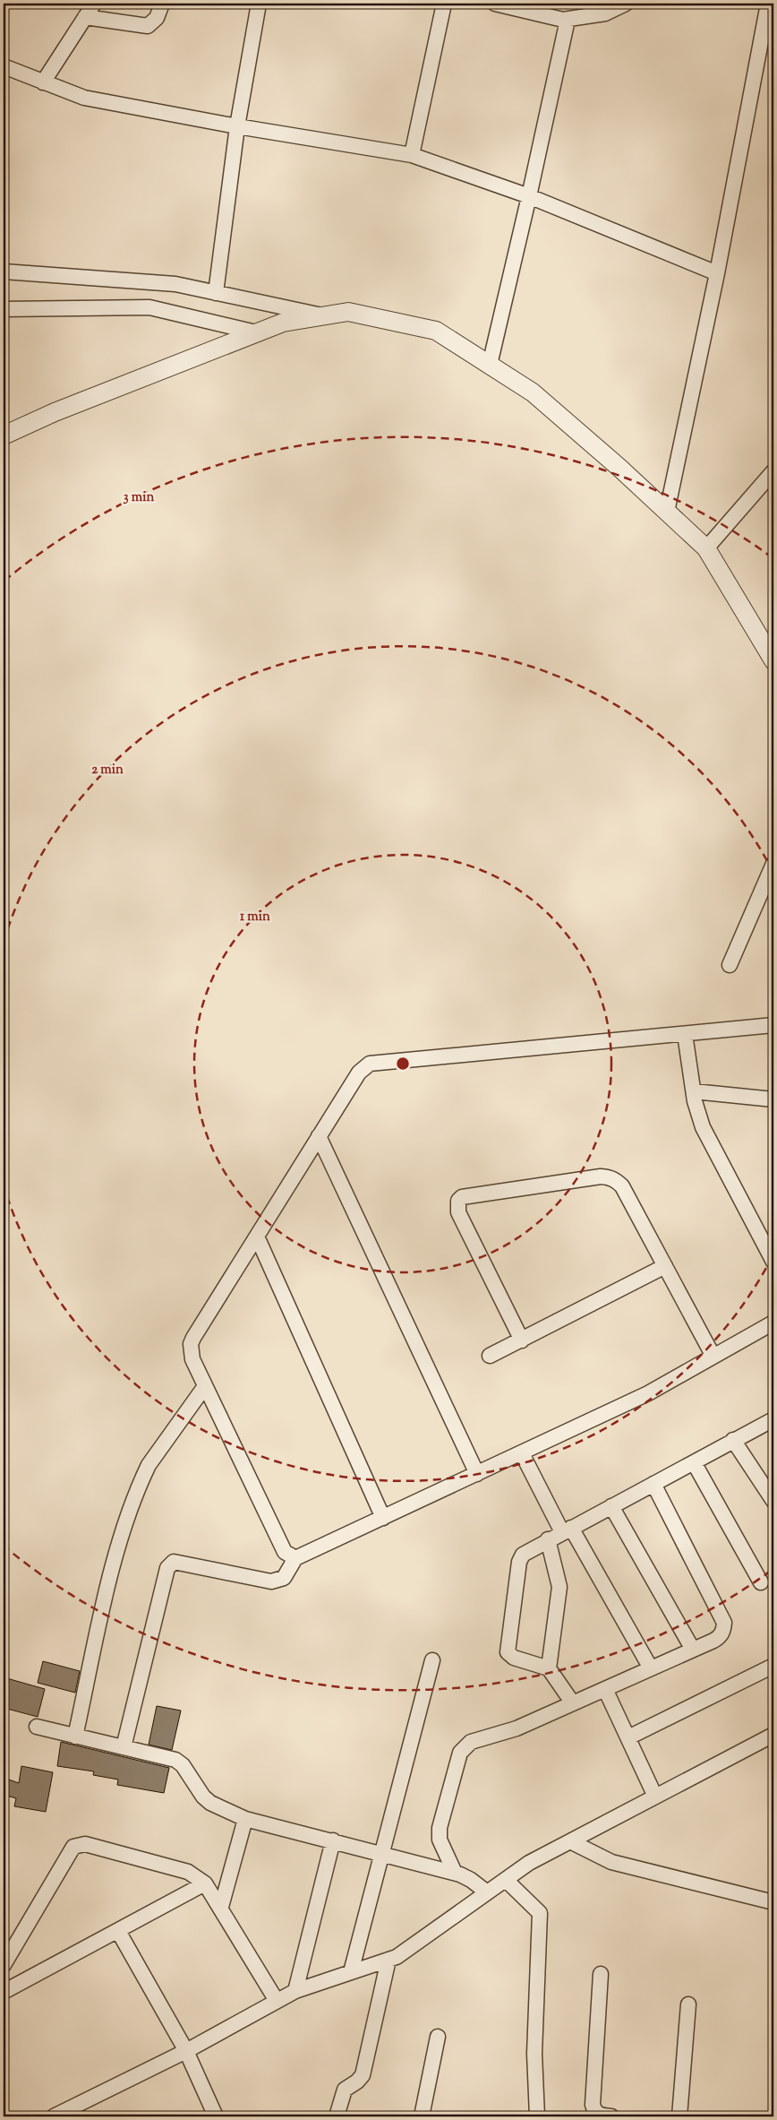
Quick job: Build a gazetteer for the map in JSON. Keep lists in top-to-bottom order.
{
  "rings": ["3 min", "2 min", "1 min"]
}
